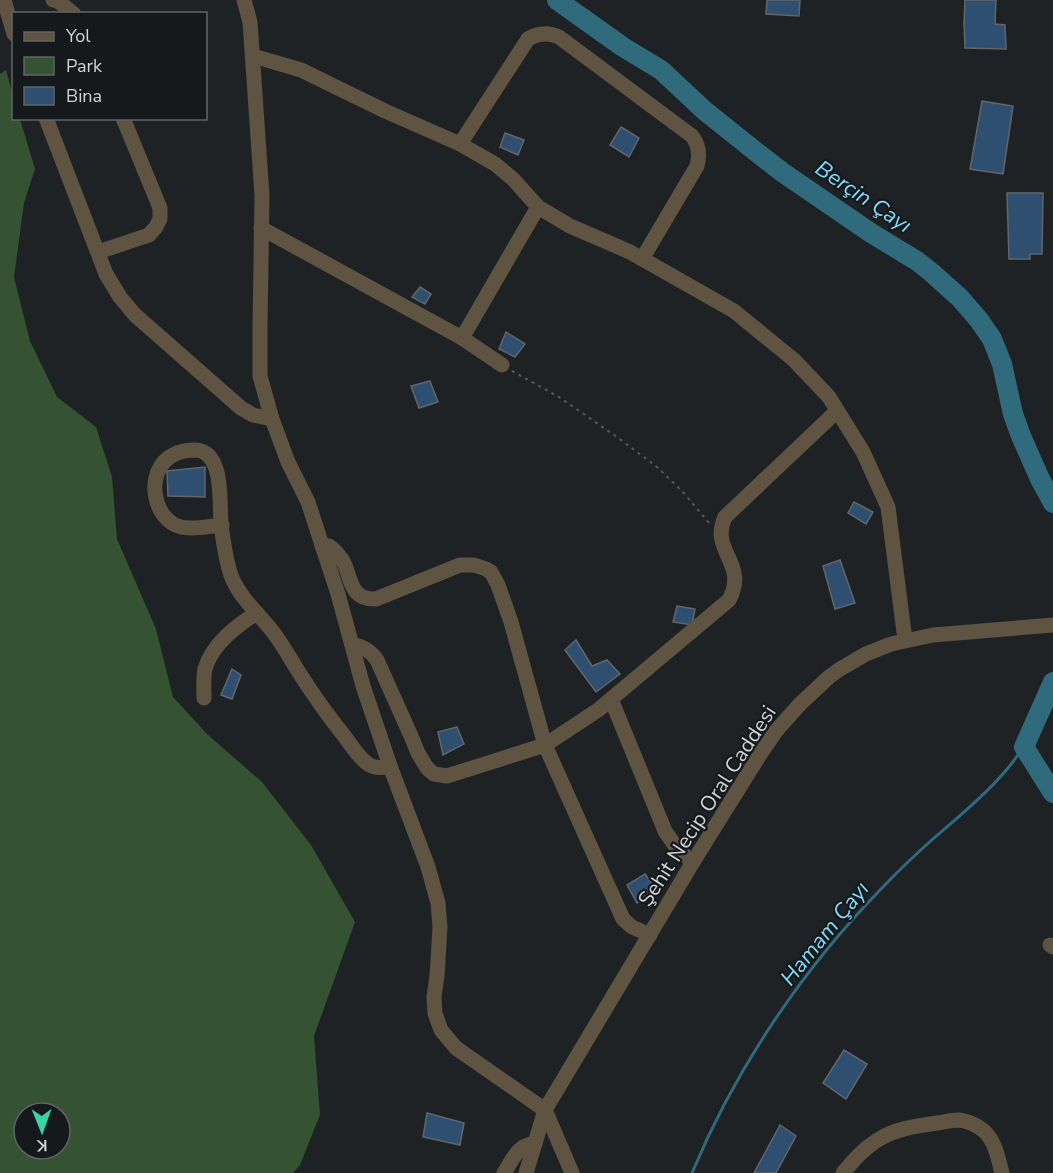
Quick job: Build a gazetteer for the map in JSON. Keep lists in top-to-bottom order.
{
  "streets": {
    "street": ["Şehit Necip Oral Caddesi"]
  },
  "water": ["Berçin Çayı", "Hamam Çayı"],
  "legend": ["Yol", "Park", "Bina"],
  "north": "bottom"
}
